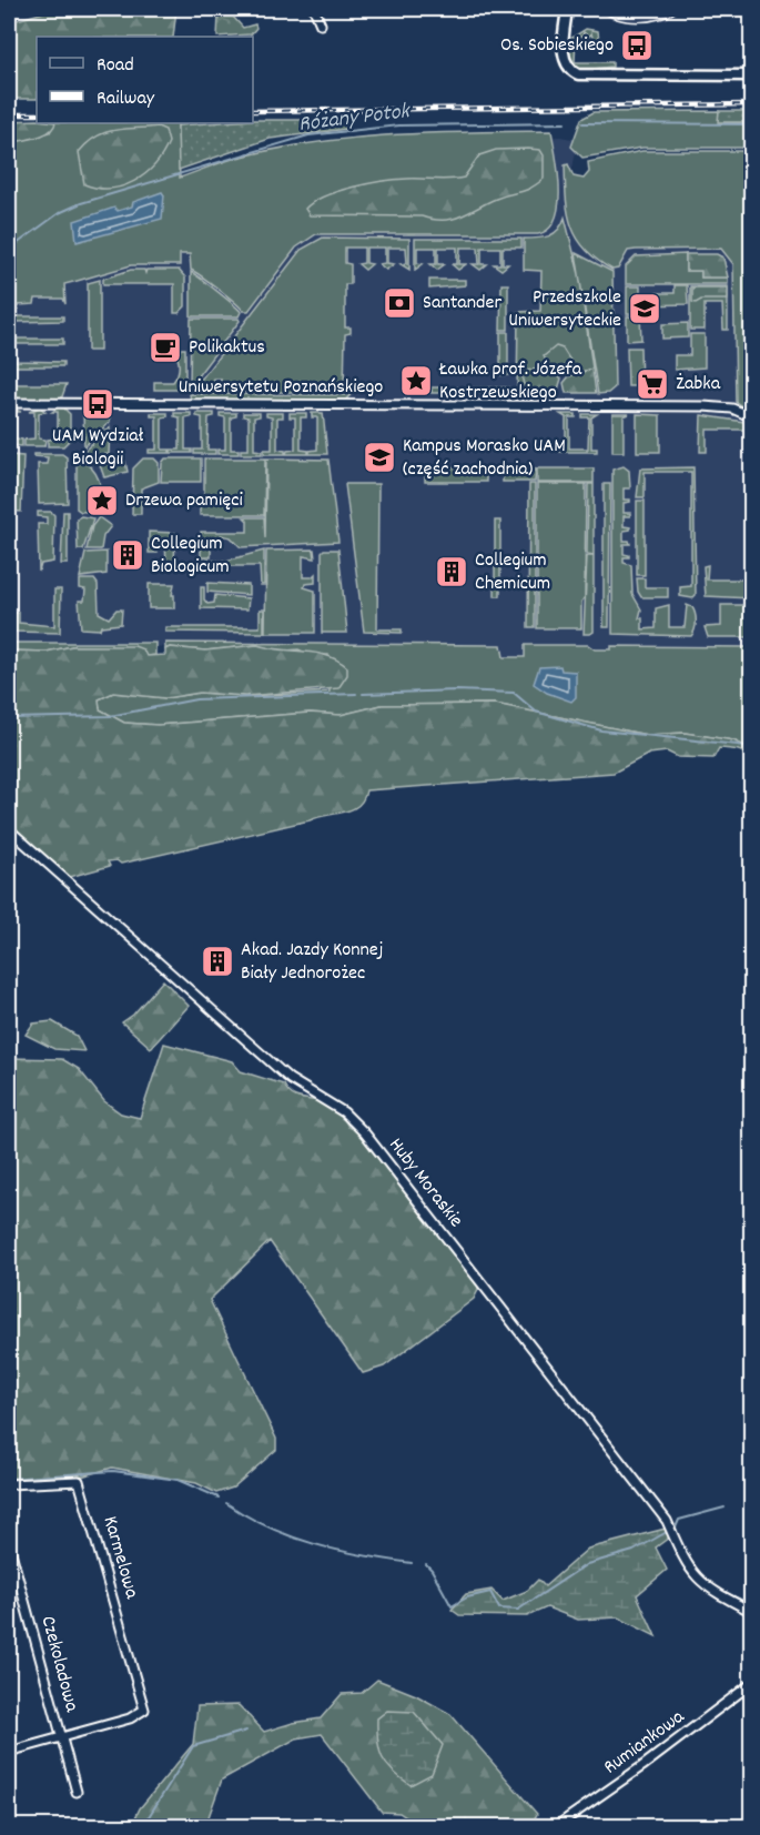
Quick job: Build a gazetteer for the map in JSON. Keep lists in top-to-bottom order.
{
  "streets": {
    "street": [
      "Uniwersytetu Poznańskiego",
      "Huby Moraskie",
      "Karmelowa",
      "Czekoladowa",
      "Rumiankowa"
    ]
  },
  "crossings": [
    ["Karmelowa", "Czekoladowa"]
  ],
  "water": ["Różany Potok"],
  "places": {
    "bus stop": ["Os. Sobieskiego", "UAM Wydział Biologii"],
    "bank": ["Santander"],
    "school or university": ["Przedszkole Uniwersyteckie", "Kampus Morasko UAM (część zachodnia)"],
    "cafe": ["Polikaktus"],
    "place": ["Ławka prof. Józefa Kostrzewskiego", "Drzewa pamięci"],
    "supermarket": ["Żabka"],
    "building": ["Collegium Biologicum", "Collegium Chemicum", "Akad. Jazdy Konnej Biały Jednorożec"]
  },
  "legend": ["Road", "Railway"]
}
